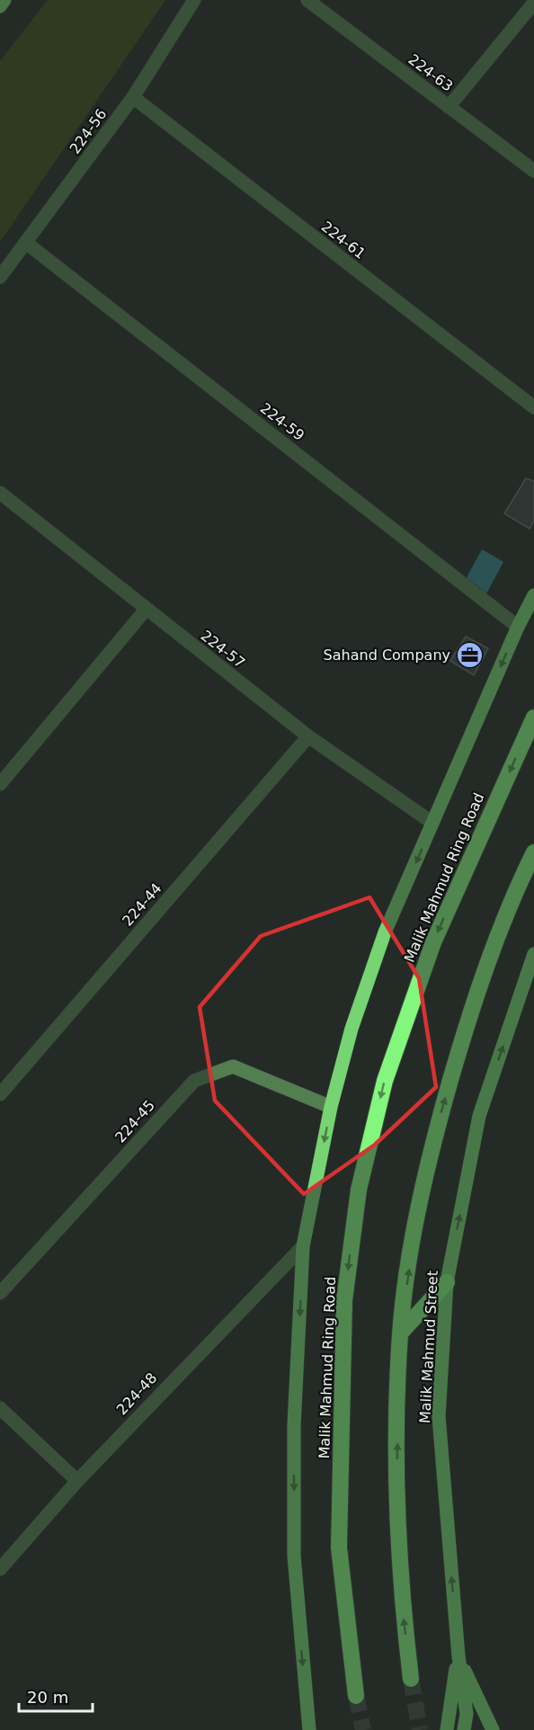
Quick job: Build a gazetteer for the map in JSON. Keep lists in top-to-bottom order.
{
  "streets": {
    "highway": ["Malik Mahmud Ring Road"],
    "main road": ["Malik Mahmud Street"],
    "street": [
      "224-63",
      "224-56",
      "224-61",
      "224-59",
      "224-57",
      "224-44",
      "224-45",
      "224-48"
    ]
  },
  "crossings": [
    ["224-56", "224-61"],
    ["224-56", "224-59"],
    ["224-57", "224-44"]
  ],
  "one_way": ["Malik Mahmud Street"],
  "places": {
    "office": ["Sahand Company"]
  },
  "scale_bar": "20 m"
}
